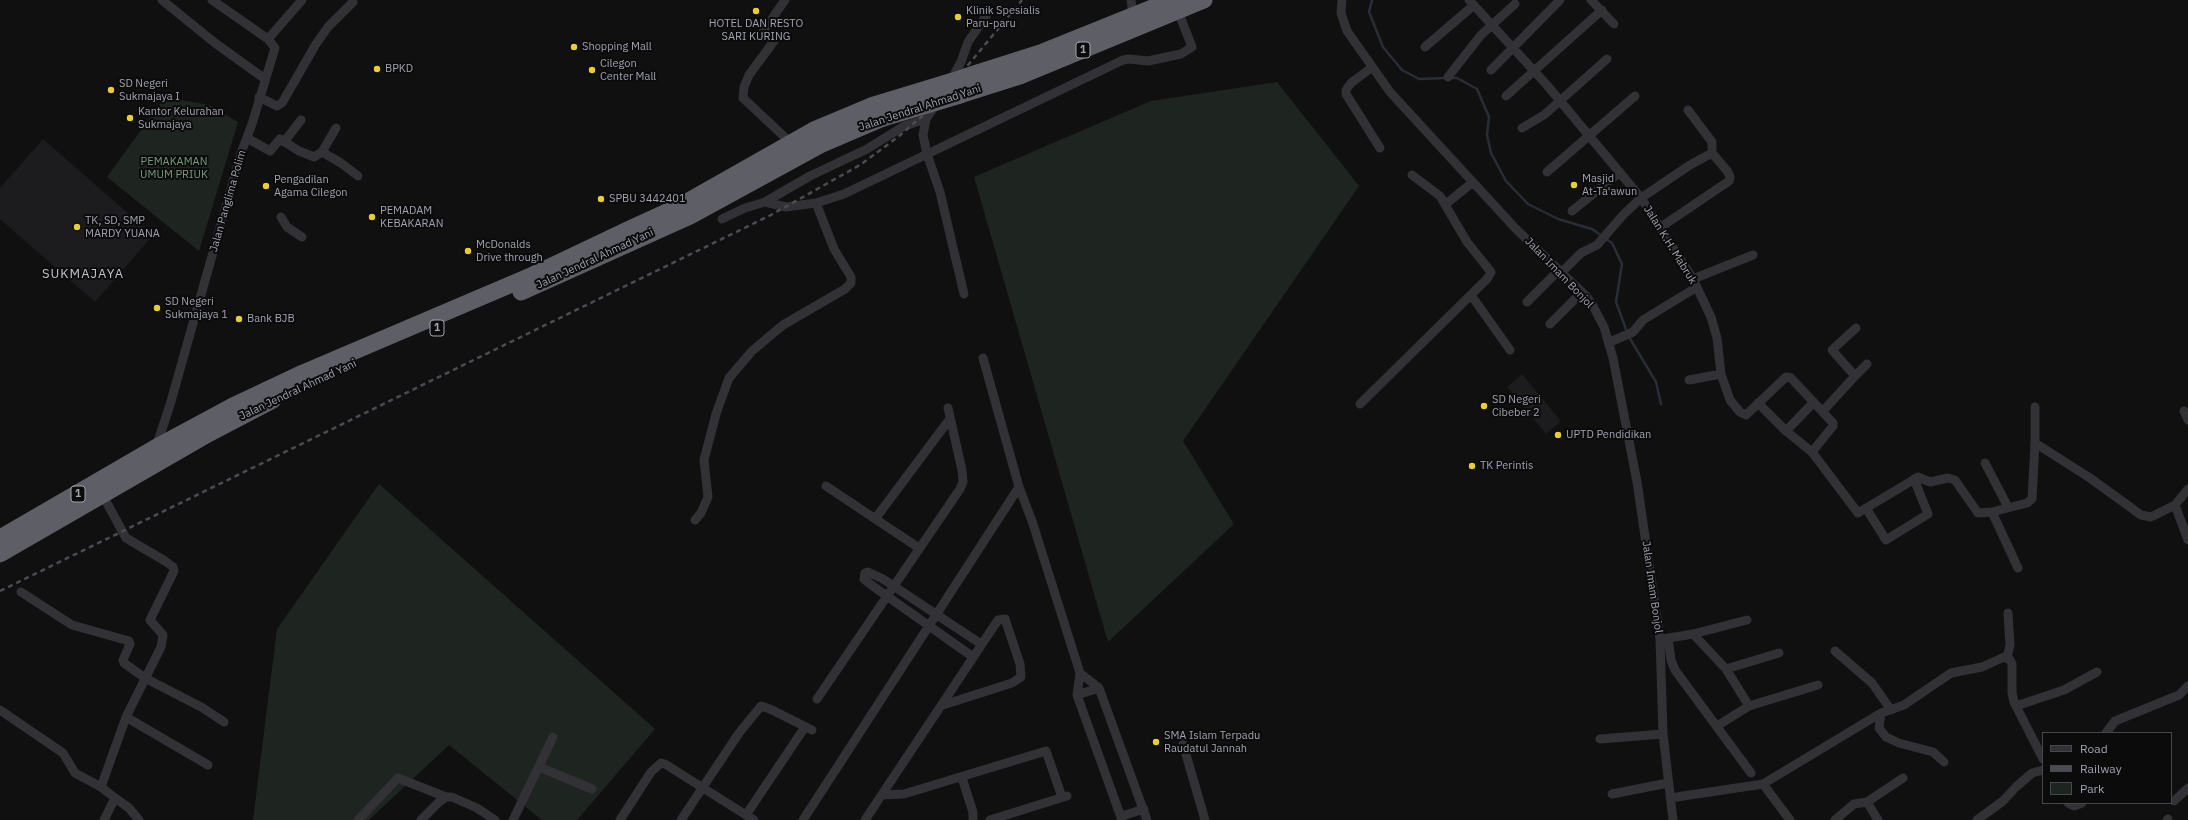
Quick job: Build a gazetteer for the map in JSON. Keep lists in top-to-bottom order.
{
  "streets": {
    "highway": ["1", "Jalan Jendral Ahmad Yani"],
    "street": ["Jalan Panglima Polim", "Jalan K.H. Mabruk", "Jalan Imam Bonjol"]
  },
  "crossings": [
    ["Jalan Jendral Ahmad Yani", "Jalan Panglima Polim"]
  ],
  "districts": ["SUKMAJAYA"],
  "parks": ["PEMAKAMAN UMUM PRIUK"],
  "places": [
    "HOTEL DAN RESTO SARI KURING",
    "Klinik Spesialis Paru-paru",
    "Shopping Mall",
    "BPKD",
    "Cilegon Center Mall",
    "SD Negeri Sukmajaya I",
    "Kantor Kelurahan Sukmajaya",
    "Masjid At-Ta'awun",
    "Pengadilan Agama Cilegon",
    "SPBU 3442401",
    "PEMADAM KEBAKARAN",
    "TK, SD, SMP MARDY YUANA",
    "McDonalds Drive through",
    "SD Negeri Sukmajaya 1",
    "Bank BJB",
    "SD Negeri Cibeber 2",
    "UPTD Pendidikan",
    "TK Perintis",
    "SMA Islam Terpadu Raudatul Jannah"
  ],
  "legend": ["Road", "Railway", "Park"]
}
